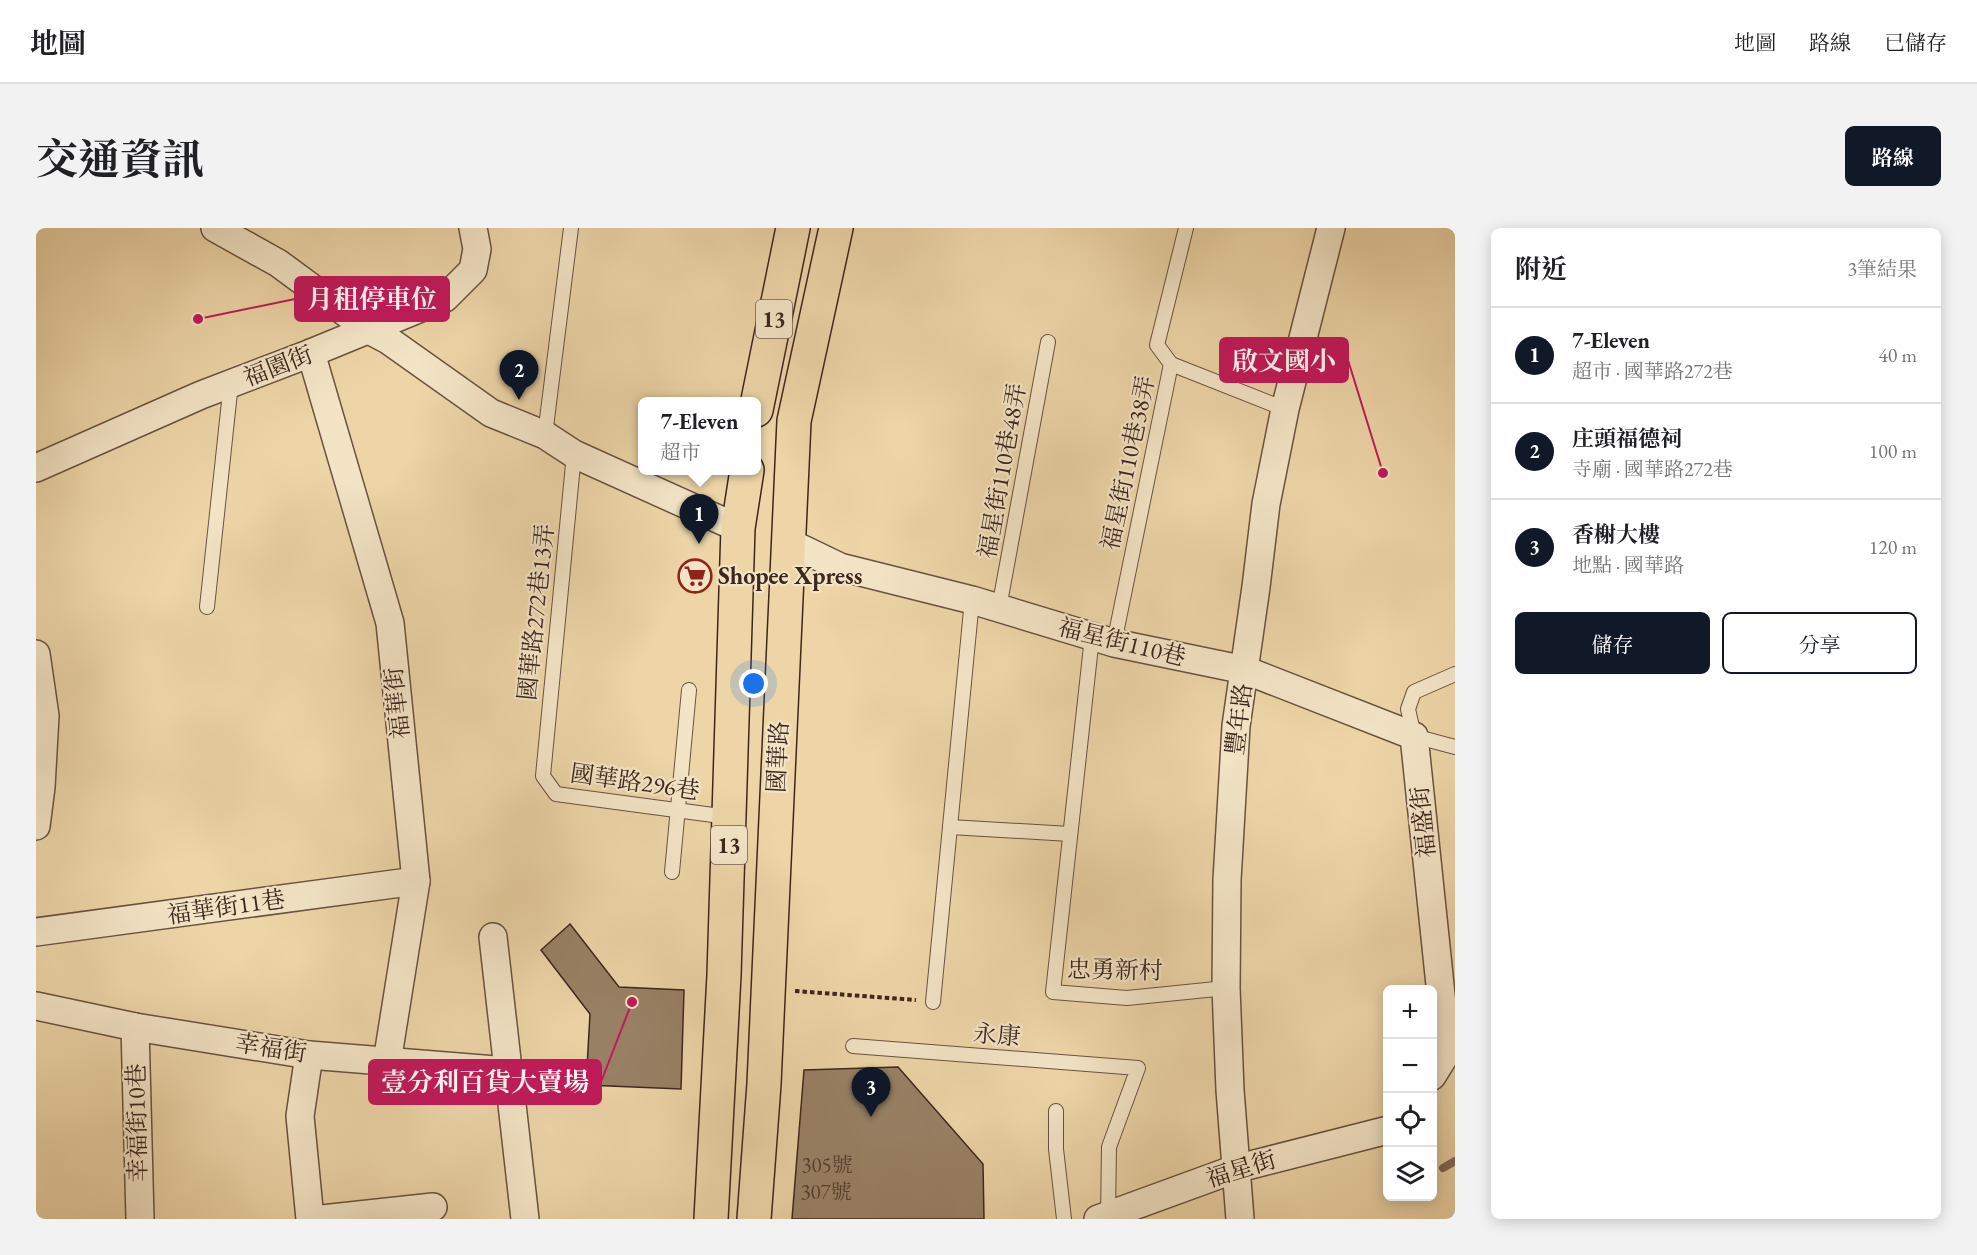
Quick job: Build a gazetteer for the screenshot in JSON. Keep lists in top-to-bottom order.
{
  "streets": {
    "main road": ["13", "國華路"],
    "street": [
      "福園街",
      "福星街110巷",
      "福華街",
      "豐年路",
      "福盛街",
      "福華街11巷",
      "幸福街",
      "幸福街10巷",
      "福星街"
    ],
    "lane": [
      "福星街110巷38弄",
      "福星街110巷48弄",
      "國華路272巷13弄",
      "國華路296巷",
      "忠勇新村",
      "永康"
    ]
  },
  "crossings": [
    ["福園街", "福華街"],
    ["福星街110巷38弄", "福星街110巷"],
    ["福星街110巷38弄", "忠勇新村"],
    ["福星街110巷48弄", "福星街110巷"],
    ["國華路272巷13弄", "國華路296巷"],
    ["福星街110巷", "豐年路"],
    ["福星街110巷", "國華路"],
    ["福星街110巷", "福盛街"],
    ["福星街110巷", "忠勇新村"],
    ["福華街", "福華街11巷"],
    ["福華街", "幸福街"],
    ["豐年路", "忠勇新村"],
    ["豐年路", "福星街"],
    ["國華路", "國華路296巷"],
    ["永康", "福星街"],
    ["幸福街", "幸福街10巷"]
  ],
  "places": {
    "other": ["月租停車位", "啟文國小", "壹分利百貨大賣場"],
    "supermarket": ["Shopee Xpress"]
  },
  "house_numbers": ["305號", "307號"],
  "page": {
    "header": "地圖",
    "nav": ["地圖", "路線", "已儲存"],
    "title": "交通資訊",
    "buttons": [
      "路線",
      ["儲存", "分享"]
    ],
    "heading": ["附近", "3筆結果"],
    "list": [
      {
        "mark": "1",
        "name": "7-Eleven",
        "note": "超市 · 國華路272巷",
        "value": "40 m"
      },
      {
        "mark": "2",
        "name": "庄頭福德祠",
        "note": "寺廟 · 國華路272巷",
        "value": "100 m"
      },
      {
        "mark": "3",
        "name": "香榭大樓",
        "note": "地點 · 國華路",
        "value": "120 m"
      }
    ],
    "pins": ["2", "1", "3"],
    "popup": ["7-Eleven", "超市"],
    "map_buttons": ["+", "−"]
  }
}
